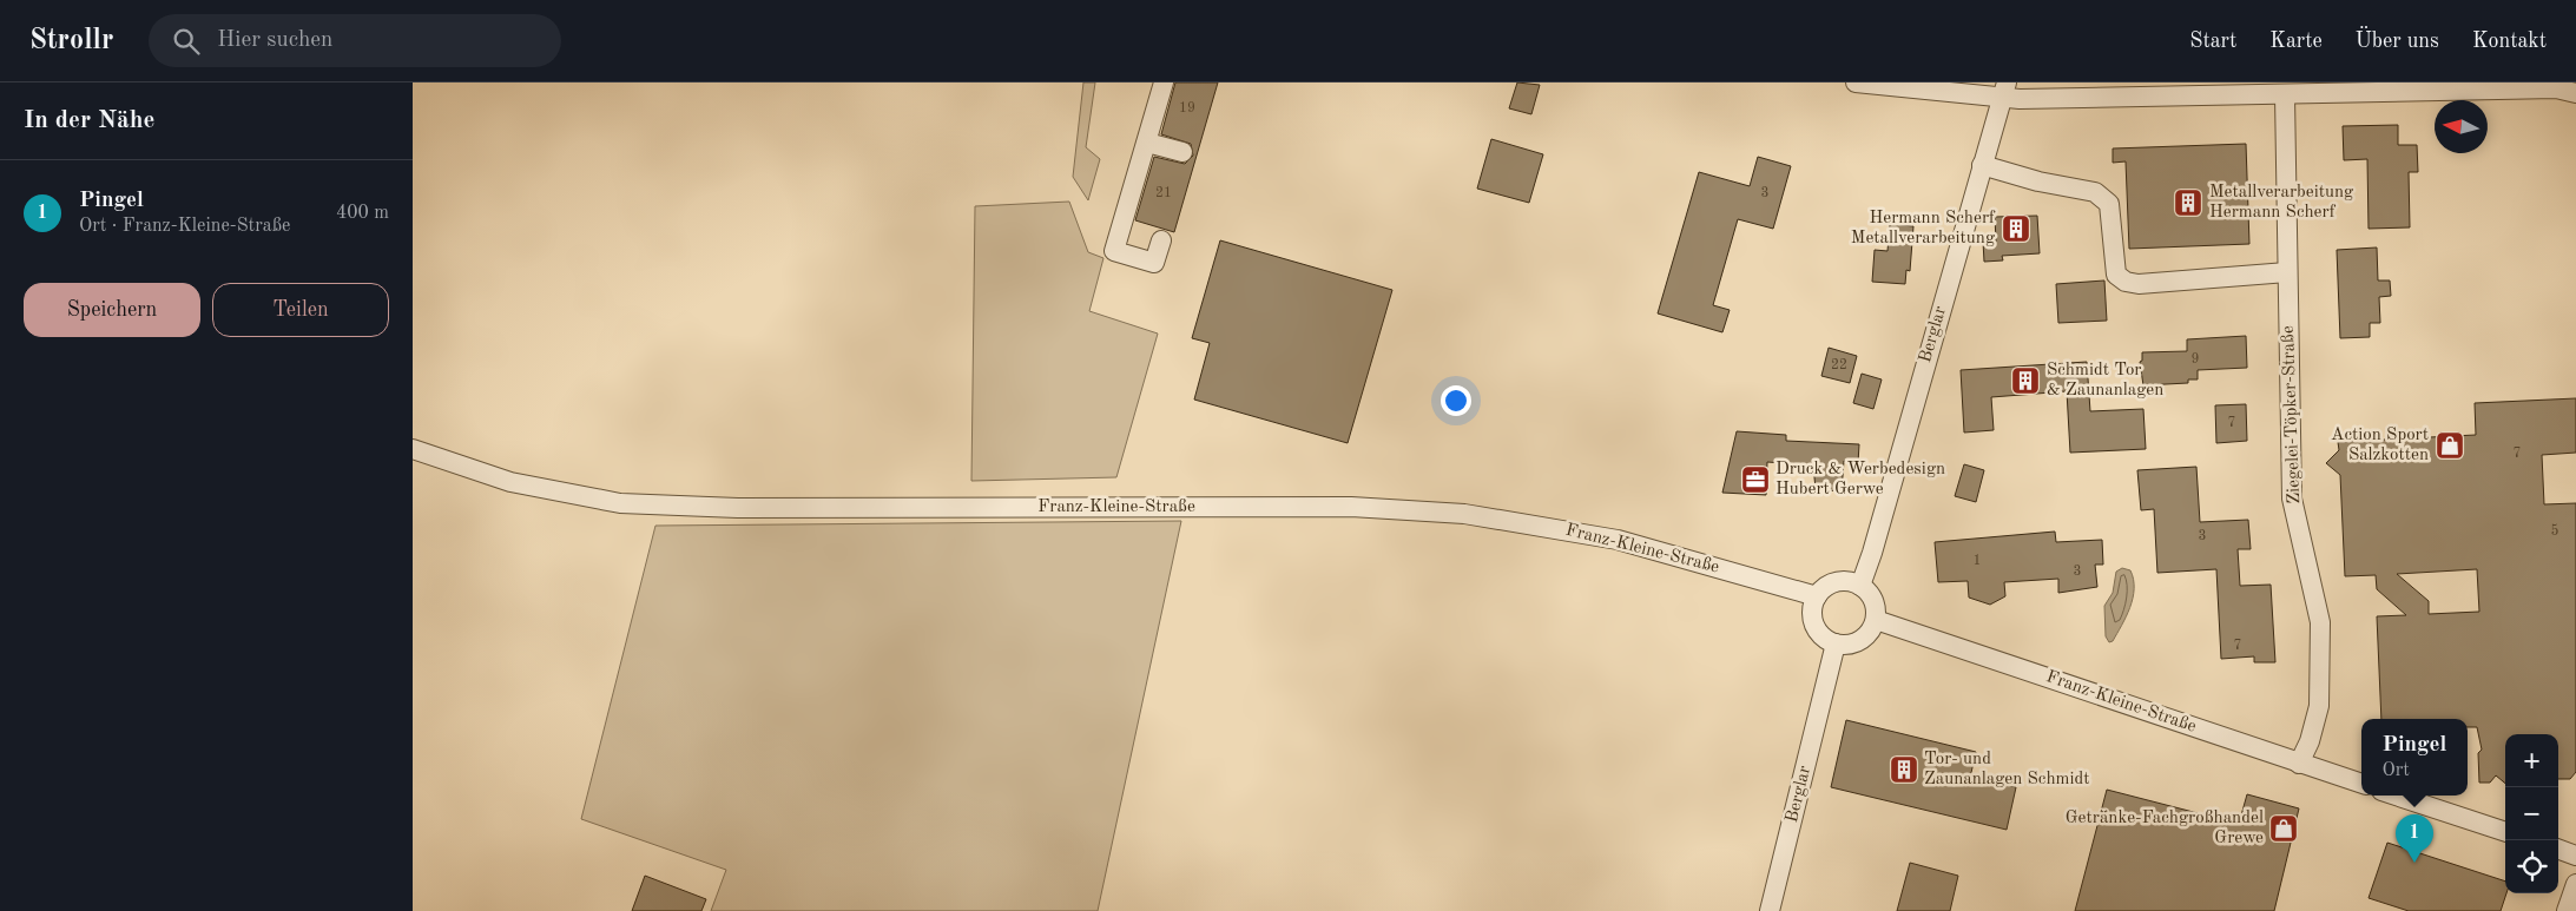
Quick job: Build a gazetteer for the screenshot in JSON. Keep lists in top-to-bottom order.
{
  "streets": {
    "street": ["Berglar", "Ziegelei-Töpker-Straße", "Franz-Kleine-Straße"]
  },
  "crossings": [
    ["Berglar", "Franz-Kleine-Straße"],
    ["Ziegelei-Töpker-Straße", "Franz-Kleine-Straße"]
  ],
  "places": {
    "building": [
      "Metallverarbeitung Hermann Scherf",
      "Hermann Scherf Metallverarbeitung",
      "Schmidt Tor & Zaunanlagen",
      "Tor- und Zaunanlagen Schmidt"
    ],
    "shop": ["Action Sport Salzkotten", "Getränke-Fachgroßhandel Grewe"],
    "office": ["Druck & Werbedesign Hubert Gerwe"]
  },
  "house_numbers": [
    "19",
    "21",
    "3",
    "9",
    "22",
    "7",
    "7",
    "5",
    "3",
    "1",
    "3",
    "7"
  ],
  "north": "left",
  "page": {
    "header": "Strollr",
    "search": "Hier suchen",
    "nav": [
      "Start",
      "Karte",
      "Über uns",
      "Kontakt"
    ],
    "heading": "In der Nähe",
    "list": [
      {
        "mark": "1",
        "name": "Pingel",
        "note": "Ort · Franz-Kleine-Straße",
        "value": "400 m"
      }
    ],
    "buttons": ["Speichern", "Teilen"],
    "popup": ["Pingel", "Ort"],
    "map_buttons": ["+", "−"],
    "pins": "1"
  }
}
